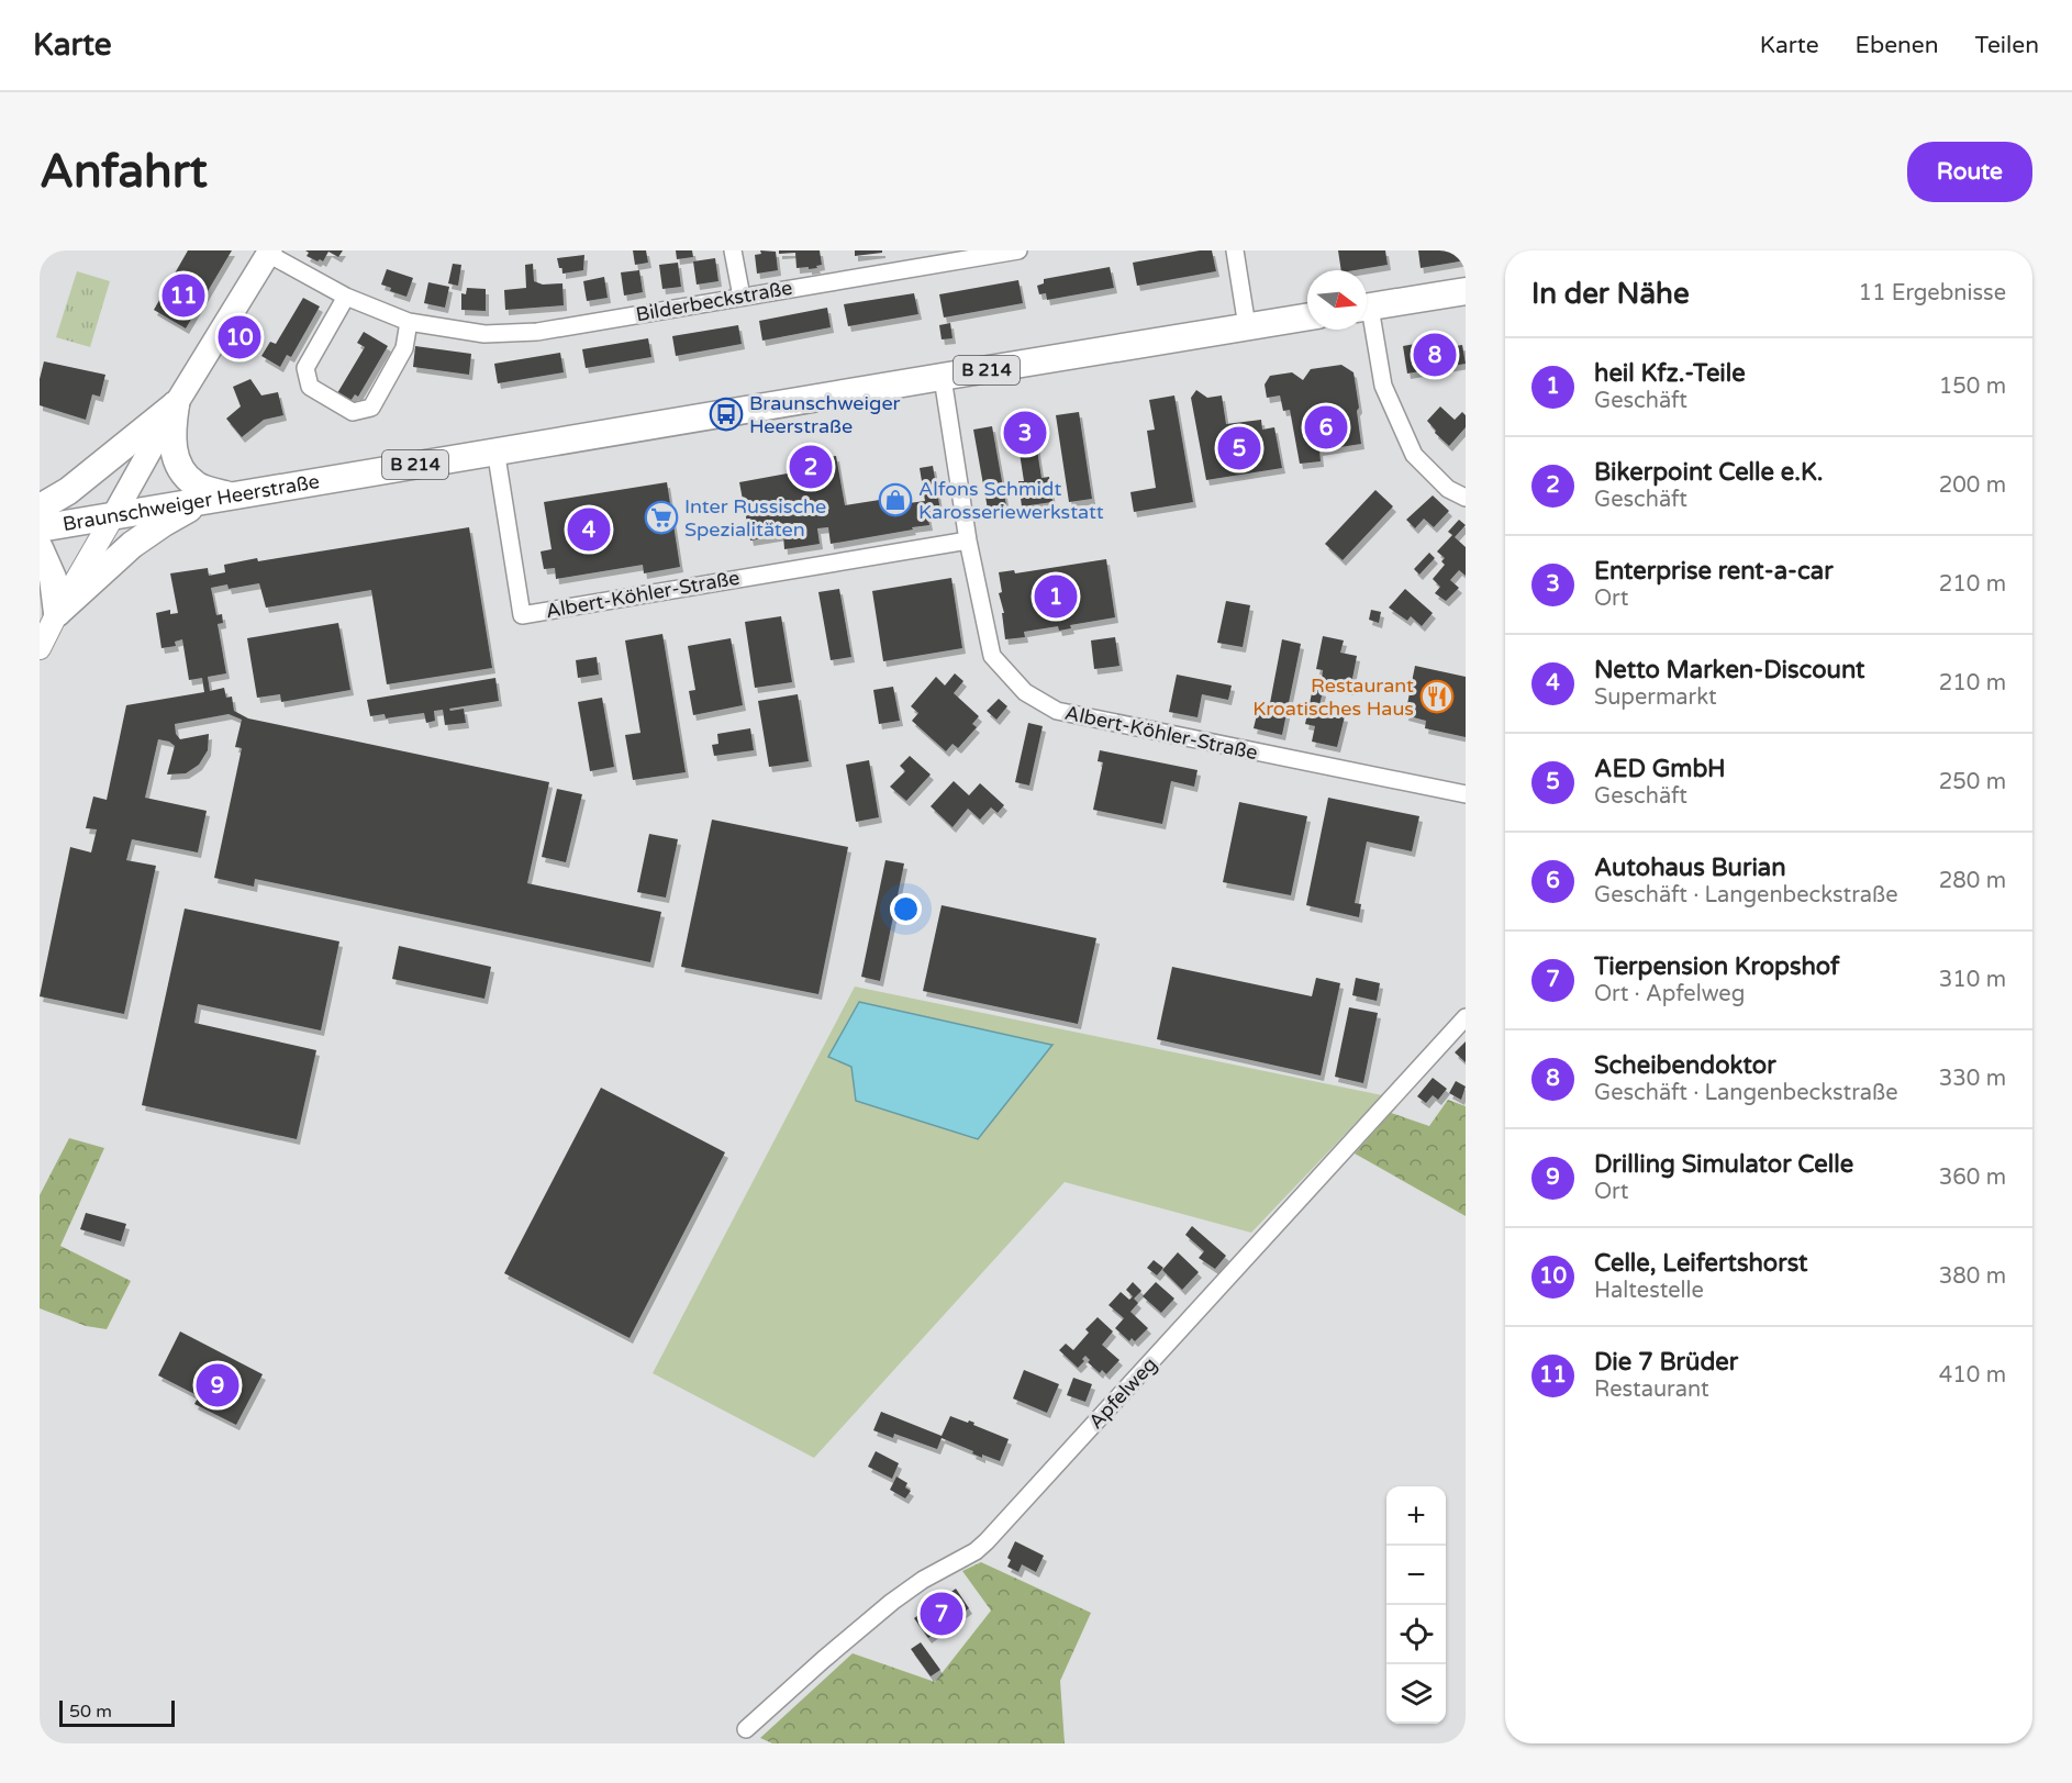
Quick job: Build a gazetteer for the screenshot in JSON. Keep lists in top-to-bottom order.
{
  "streets": {
    "main road": ["B 214", "Braunschweiger Heerstraße"],
    "street": ["Bilderbeckstraße", "Albert-Köhler-Straße", "Apfelweg"]
  },
  "crossings": [
    ["Braunschweiger Heerstraße", "Albert-Köhler-Straße"]
  ],
  "places": {
    "bus stop": ["Braunschweiger Heerstraße"],
    "shop": ["Alfons Schmidt Karosseriewerkstatt"],
    "supermarket": ["Inter Russische Spezialitäten"],
    "restaurant": ["Restaurant Kroatisches Haus"]
  },
  "scale_bar": "50 m",
  "north": "right",
  "page": {
    "header": "Karte",
    "nav": ["Karte", "Ebenen", "Teilen"],
    "buttons": "Route",
    "title": "Anfahrt",
    "heading": ["In der Nähe", "11 Ergebnisse"],
    "pins": [
      "11",
      "10",
      "8",
      "6",
      "3",
      "5",
      "2",
      "4",
      "1",
      "9",
      "7"
    ],
    "list": [
      {
        "mark": "1",
        "name": "heil Kfz.-Teile",
        "note": "Geschäft",
        "value": "150 m"
      },
      {
        "mark": "2",
        "name": "Bikerpoint Celle e.K.",
        "note": "Geschäft",
        "value": "200 m"
      },
      {
        "mark": "3",
        "name": "Enterprise rent-a-car",
        "note": "Ort",
        "value": "210 m"
      },
      {
        "mark": "4",
        "name": "Netto Marken-Discount",
        "note": "Supermarkt",
        "value": "210 m"
      },
      {
        "mark": "5",
        "name": "AED GmbH",
        "note": "Geschäft",
        "value": "250 m"
      },
      {
        "mark": "6",
        "name": "Autohaus Burian",
        "note": "Geschäft · Langenbeckstraße",
        "value": "280 m"
      },
      {
        "mark": "7",
        "name": "Tierpension Kropshof",
        "note": "Ort · Apfelweg",
        "value": "310 m"
      },
      {
        "mark": "8",
        "name": "Scheibendoktor",
        "note": "Geschäft · Langenbeckstraße",
        "value": "330 m"
      },
      {
        "mark": "9",
        "name": "Drilling Simulator Celle",
        "note": "Ort",
        "value": "360 m"
      },
      {
        "mark": "10",
        "name": "Celle, Leifertshorst",
        "note": "Haltestelle",
        "value": "380 m"
      },
      {
        "mark": "11",
        "name": "Die 7 Brüder",
        "note": "Restaurant",
        "value": "410 m"
      }
    ],
    "map_buttons": ["+", "−"],
    "scale": "50 m"
  }
}
